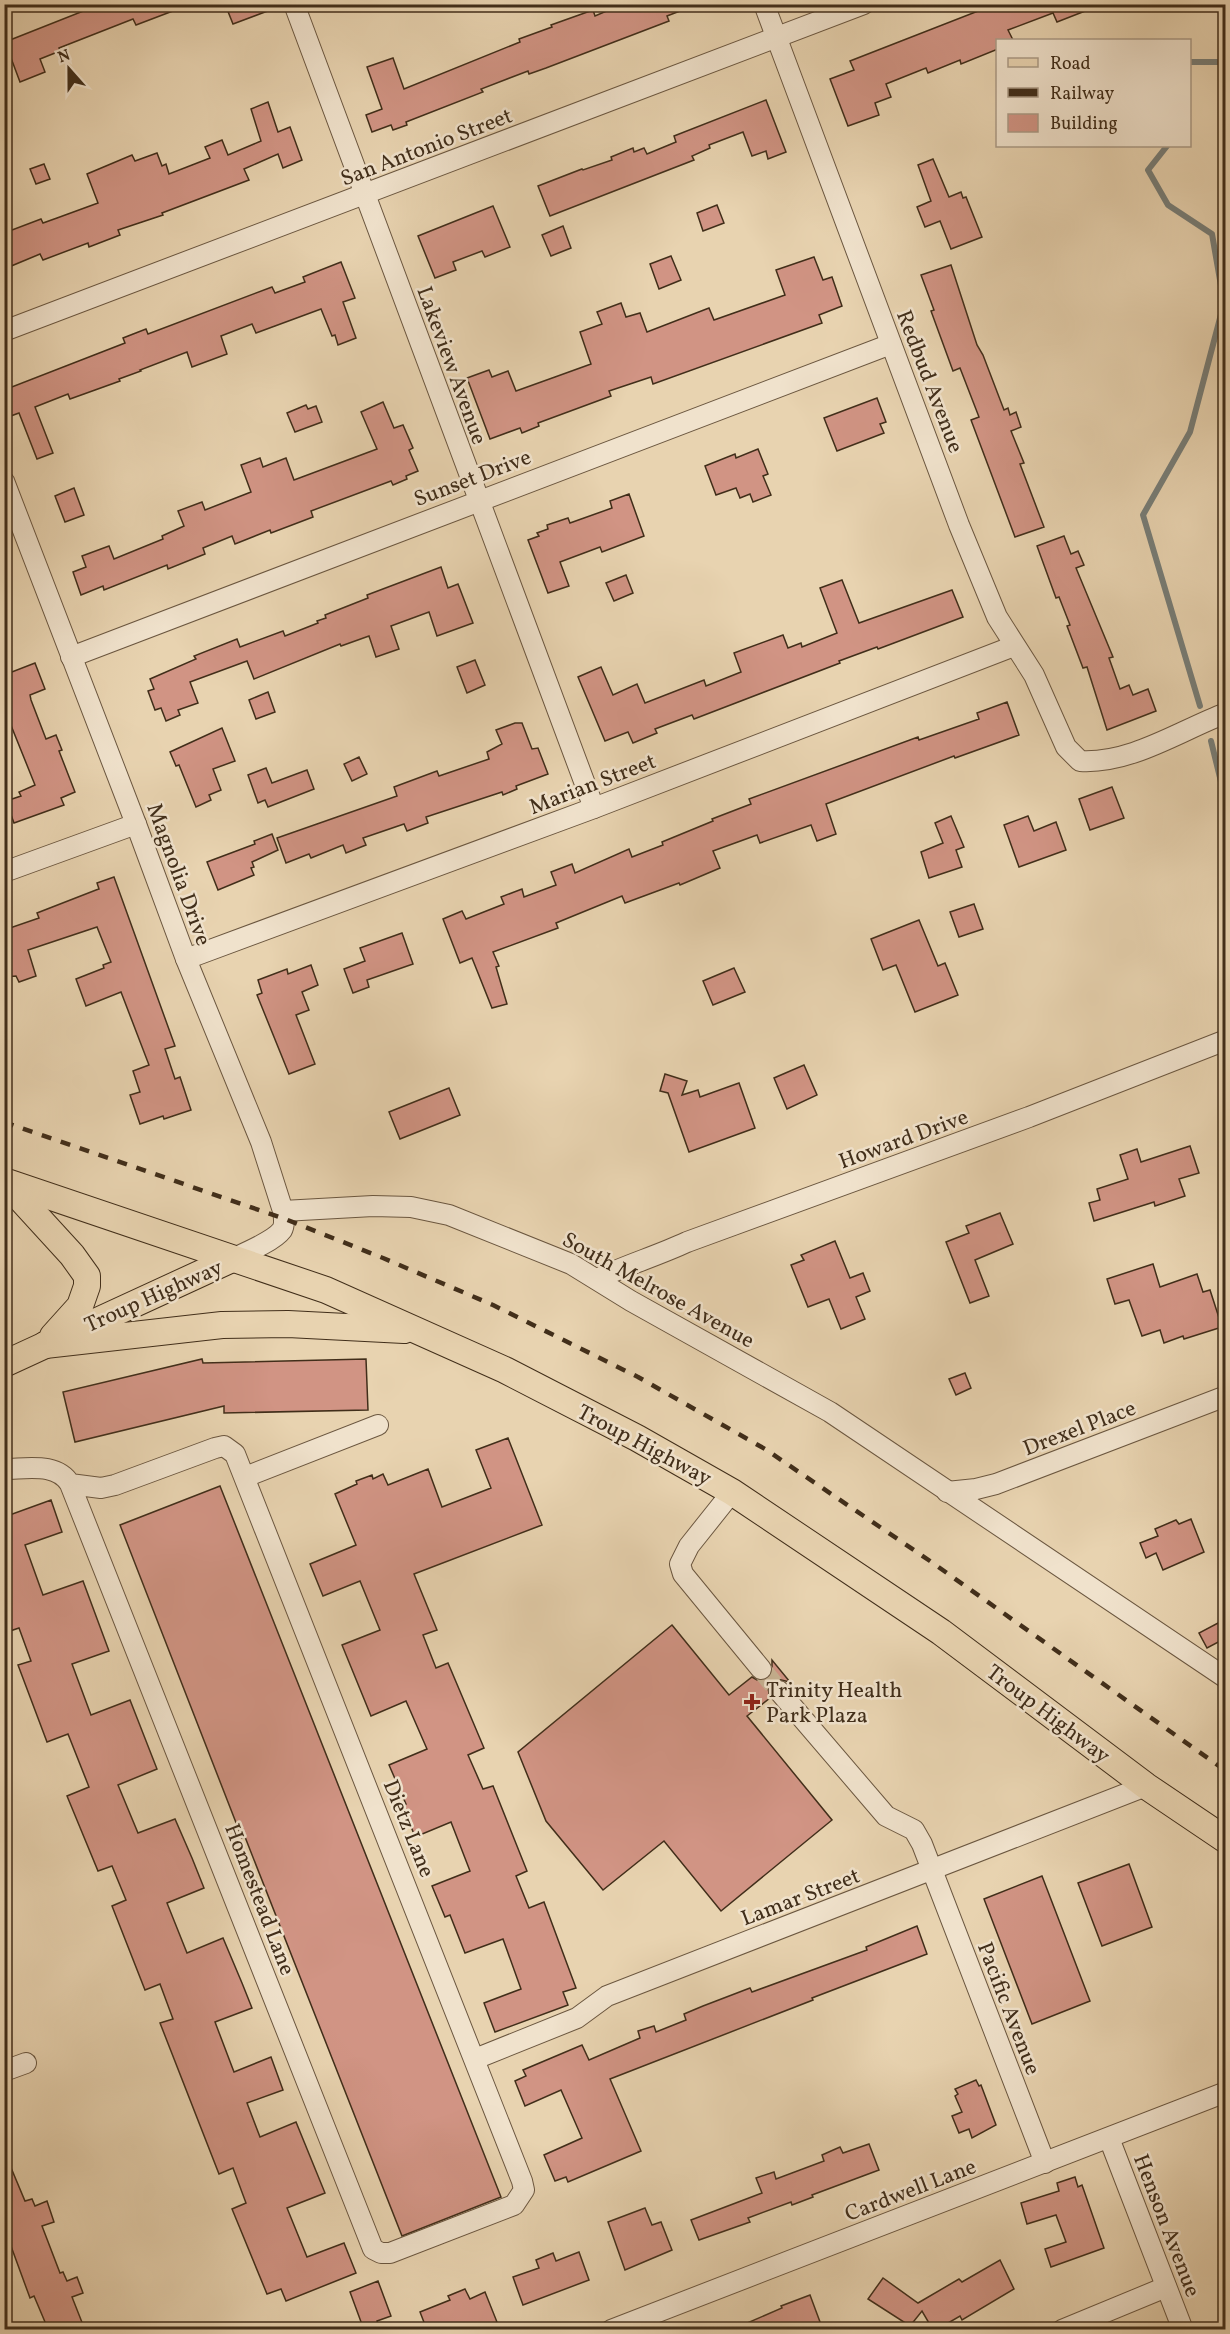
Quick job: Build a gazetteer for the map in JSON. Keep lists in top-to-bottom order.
{
  "streets": {
    "main road": ["Troup Highway"],
    "street": [
      "San Antonio Street",
      "Lakeview Avenue",
      "Redbud Avenue",
      "Sunset Drive",
      "Marian Street",
      "Magnolia Drive",
      "Howard Drive",
      "South Melrose Avenue",
      "Drexel Place",
      "Dietz Lane",
      "Lamar Street",
      "Homestead Lane",
      "Pacific Avenue",
      "Cardwell Lane",
      "Henson Avenue"
    ]
  },
  "crossings": [
    ["San Antonio Street", "Lakeview Avenue"],
    ["San Antonio Street", "Redbud Avenue"],
    ["Lakeview Avenue", "Sunset Drive"],
    ["Lakeview Avenue", "Marian Street"],
    ["Redbud Avenue", "Sunset Drive"],
    ["Redbud Avenue", "Marian Street"],
    ["Sunset Drive", "Magnolia Drive"],
    ["Marian Street", "Magnolia Drive"],
    ["Magnolia Drive", "South Melrose Avenue"],
    ["Howard Drive", "South Melrose Avenue"],
    ["South Melrose Avenue", "Drexel Place"],
    ["Troup Highway", "Lamar Street"],
    ["Dietz Lane", "Lamar Street"],
    ["Dietz Lane", "Homestead Lane"],
    ["Lamar Street", "Pacific Avenue"],
    ["Pacific Avenue", "Cardwell Lane"],
    ["Cardwell Lane", "Henson Avenue"]
  ],
  "places": {
    "health": ["Trinity Health Park Plaza"]
  },
  "legend": ["Road", "Railway", "Building"],
  "north": "top"
}
